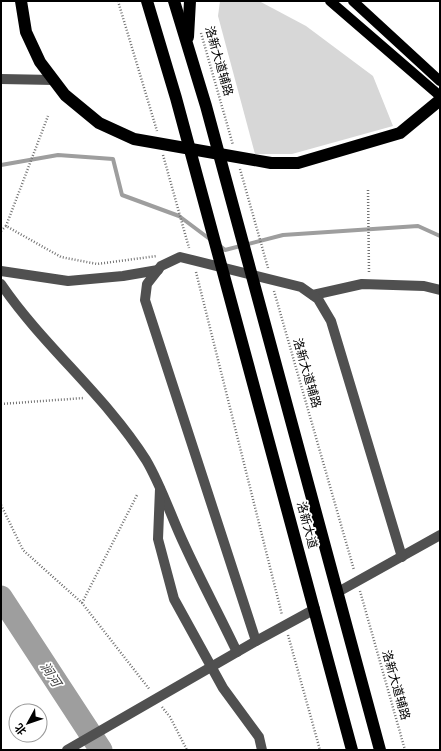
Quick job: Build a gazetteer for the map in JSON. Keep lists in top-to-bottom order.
{
  "streets": {
    "highway": ["洛新大道"],
    "path": ["洛新大道辅路"]
  },
  "water": ["涧河"],
  "north": "bottom left"
}
